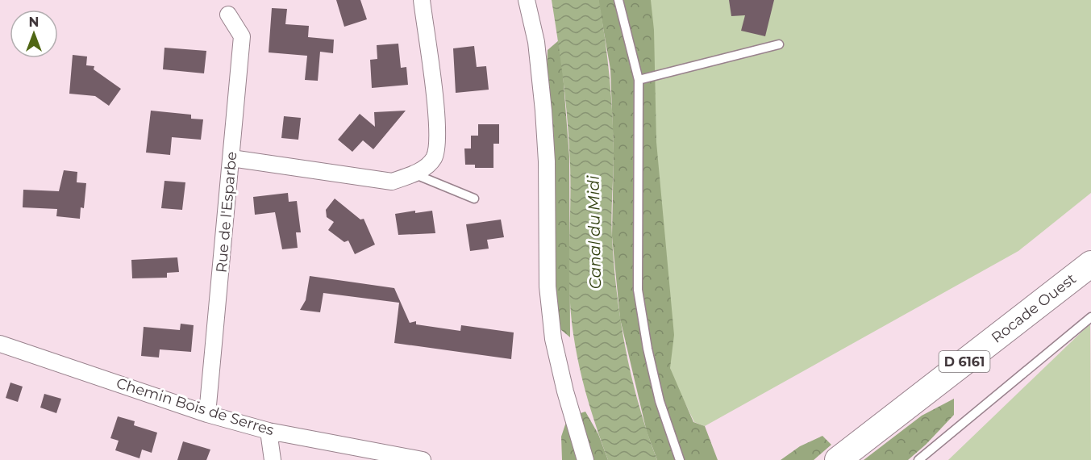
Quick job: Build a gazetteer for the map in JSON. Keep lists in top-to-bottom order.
{
  "streets": {
    "main road": ["Rocade Ouest", "D 6161"],
    "street": ["Rue de l'Esparbe", "Chemin Bois de Serres"]
  },
  "crossings": [
    ["Rue de l'Esparbe", "Chemin Bois de Serres"]
  ],
  "water": ["Canal du Midi"],
  "north": "top"
}
